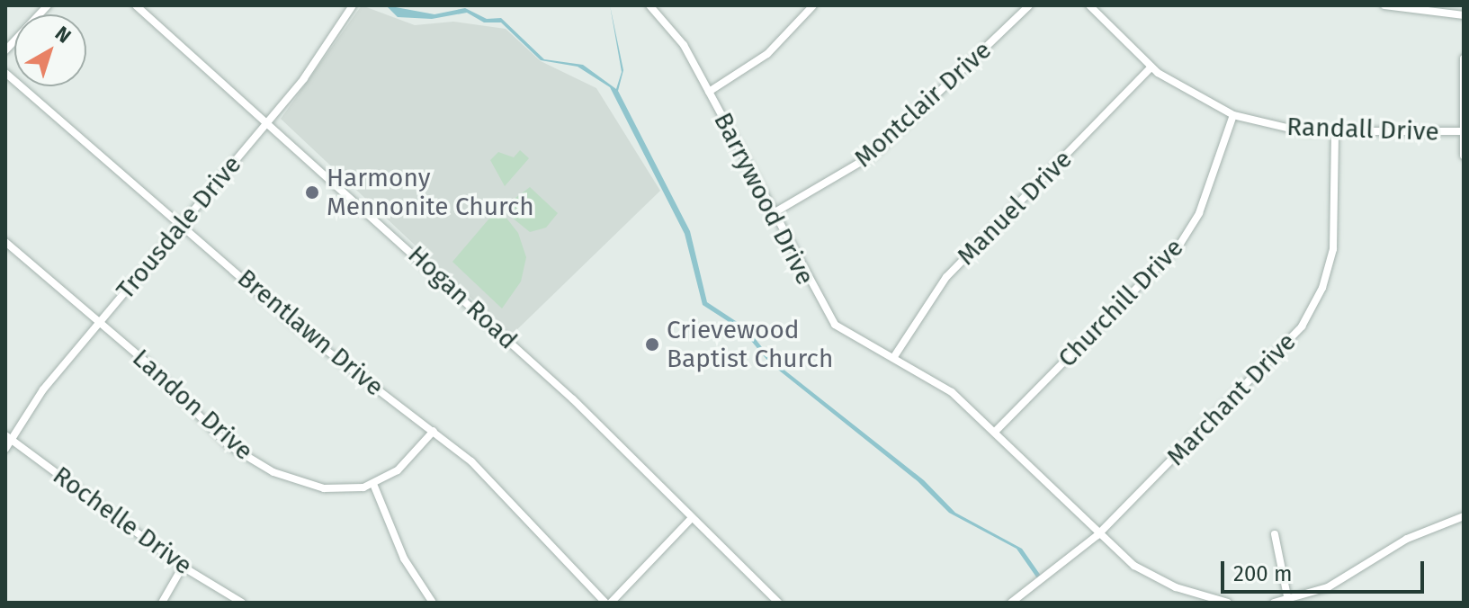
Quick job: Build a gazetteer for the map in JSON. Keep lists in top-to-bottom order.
{
  "streets": {
    "street": [
      "Montclair Drive",
      "Randall Drive",
      "Barrywood Drive",
      "Manuel Drive",
      "Trousdale Drive",
      "Hogan Road",
      "Churchill Drive",
      "Brentlawn Drive",
      "Marchant Drive",
      "Landon Drive",
      "Rochelle Drive"
    ]
  },
  "crossings": [
    ["Montclair Drive", "Barrywood Drive"],
    ["Randall Drive", "Manuel Drive"],
    ["Randall Drive", "Churchill Drive"],
    ["Randall Drive", "Marchant Drive"],
    ["Barrywood Drive", "Manuel Drive"],
    ["Barrywood Drive", "Churchill Drive"],
    ["Barrywood Drive", "Marchant Drive"],
    ["Trousdale Drive", "Hogan Road"],
    ["Trousdale Drive", "Brentlawn Drive"],
    ["Trousdale Drive", "Landon Drive"],
    ["Trousdale Drive", "Rochelle Drive"],
    ["Brentlawn Drive", "Landon Drive"]
  ],
  "places": ["Harmony Mennonite Church", "Crievewood Baptist Church"],
  "scale_bar": "200 m",
  "north": "top right"
}
